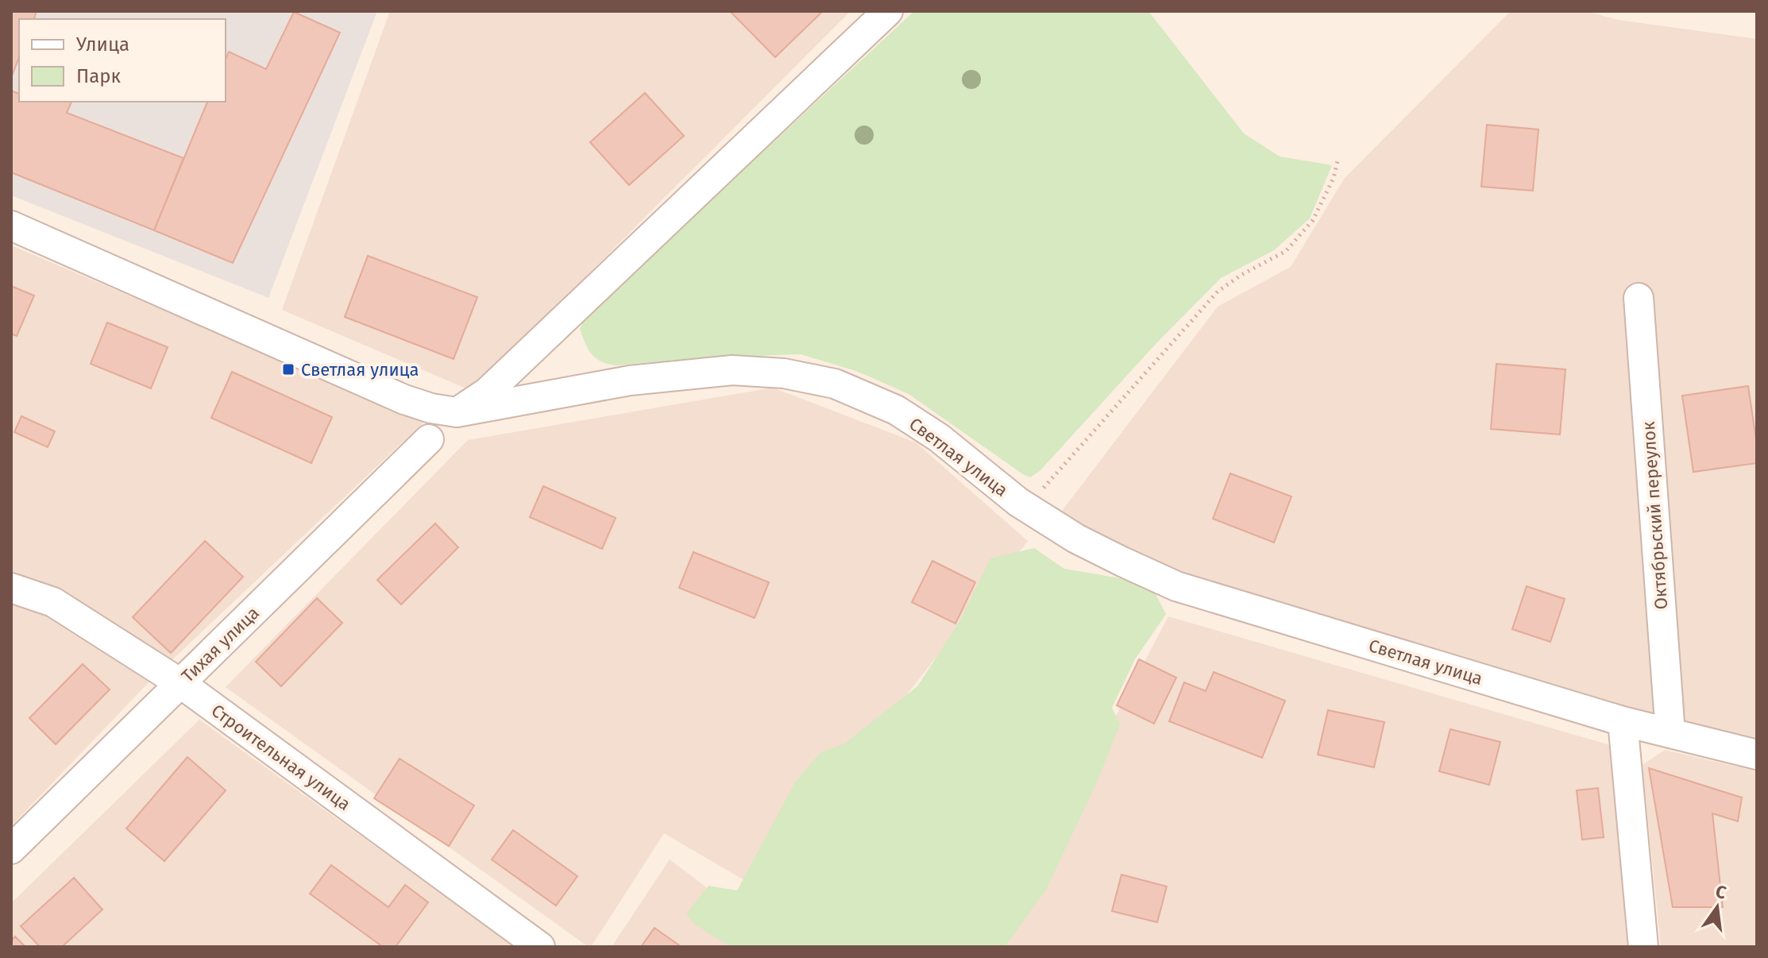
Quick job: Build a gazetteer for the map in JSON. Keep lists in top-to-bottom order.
{
  "streets": {
    "street": [
      "Светлая улица",
      "Октябрьский переулок",
      "Тихая улица",
      "Строительная улица"
    ]
  },
  "crossings": [
    ["Светлая улица", "Октябрьский переулок"],
    ["Тихая улица", "Строительная улица"]
  ],
  "places": {
    "transit": ["Светлая улица"]
  },
  "legend": ["Улица", "Парк"],
  "north": "top"
}
